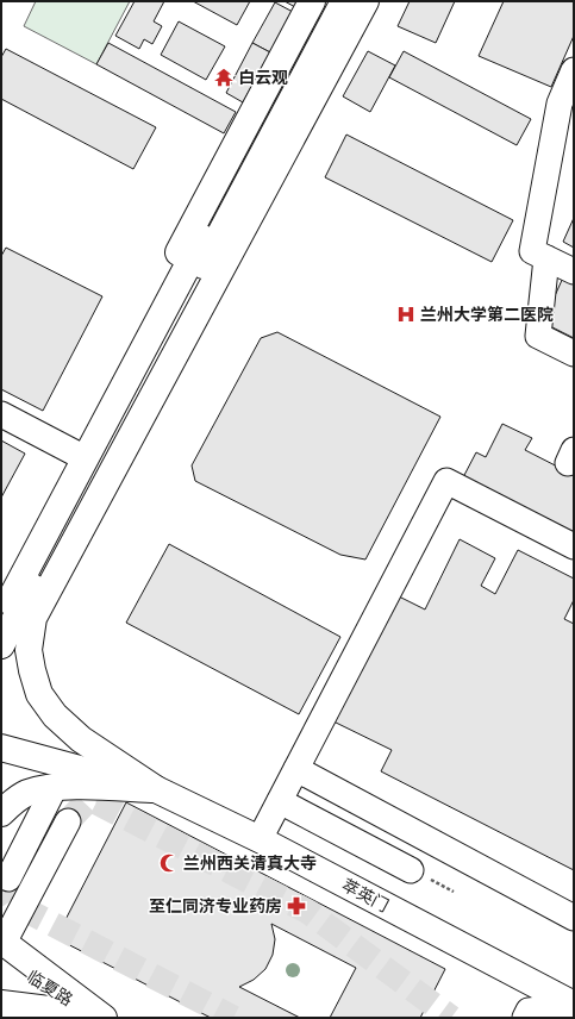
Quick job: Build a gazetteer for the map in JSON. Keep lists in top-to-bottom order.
{
  "streets": {
    "main road": ["萃英门", "临夏路"]
  },
  "places": {
    "temple": ["白云观"],
    "hospital": ["兰州大学第二医院"],
    "mosque": ["兰州西关清真大寺"],
    "pharmacy": ["至仁同济专业药房"]
  }
}
